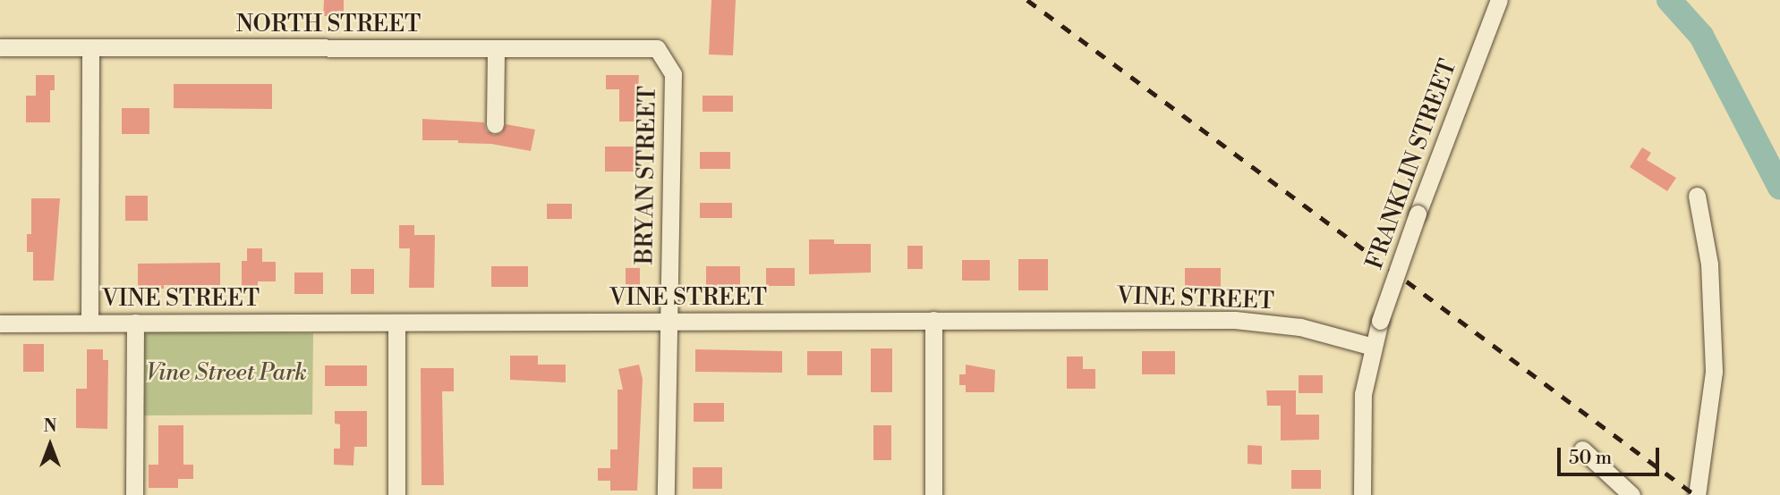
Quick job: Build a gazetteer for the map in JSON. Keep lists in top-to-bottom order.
{
  "streets": {
    "street": [
      "NORTH STREET",
      "FRANKLIN STREET",
      "BRYAN STREET",
      "VINE STREET"
    ]
  },
  "crossings": [
    ["NORTH STREET", "BRYAN STREET"],
    ["FRANKLIN STREET", "VINE STREET"],
    ["BRYAN STREET", "VINE STREET"]
  ],
  "parks": ["Vine Street Park"],
  "scale_bar": "50 m",
  "north": "top"
}
